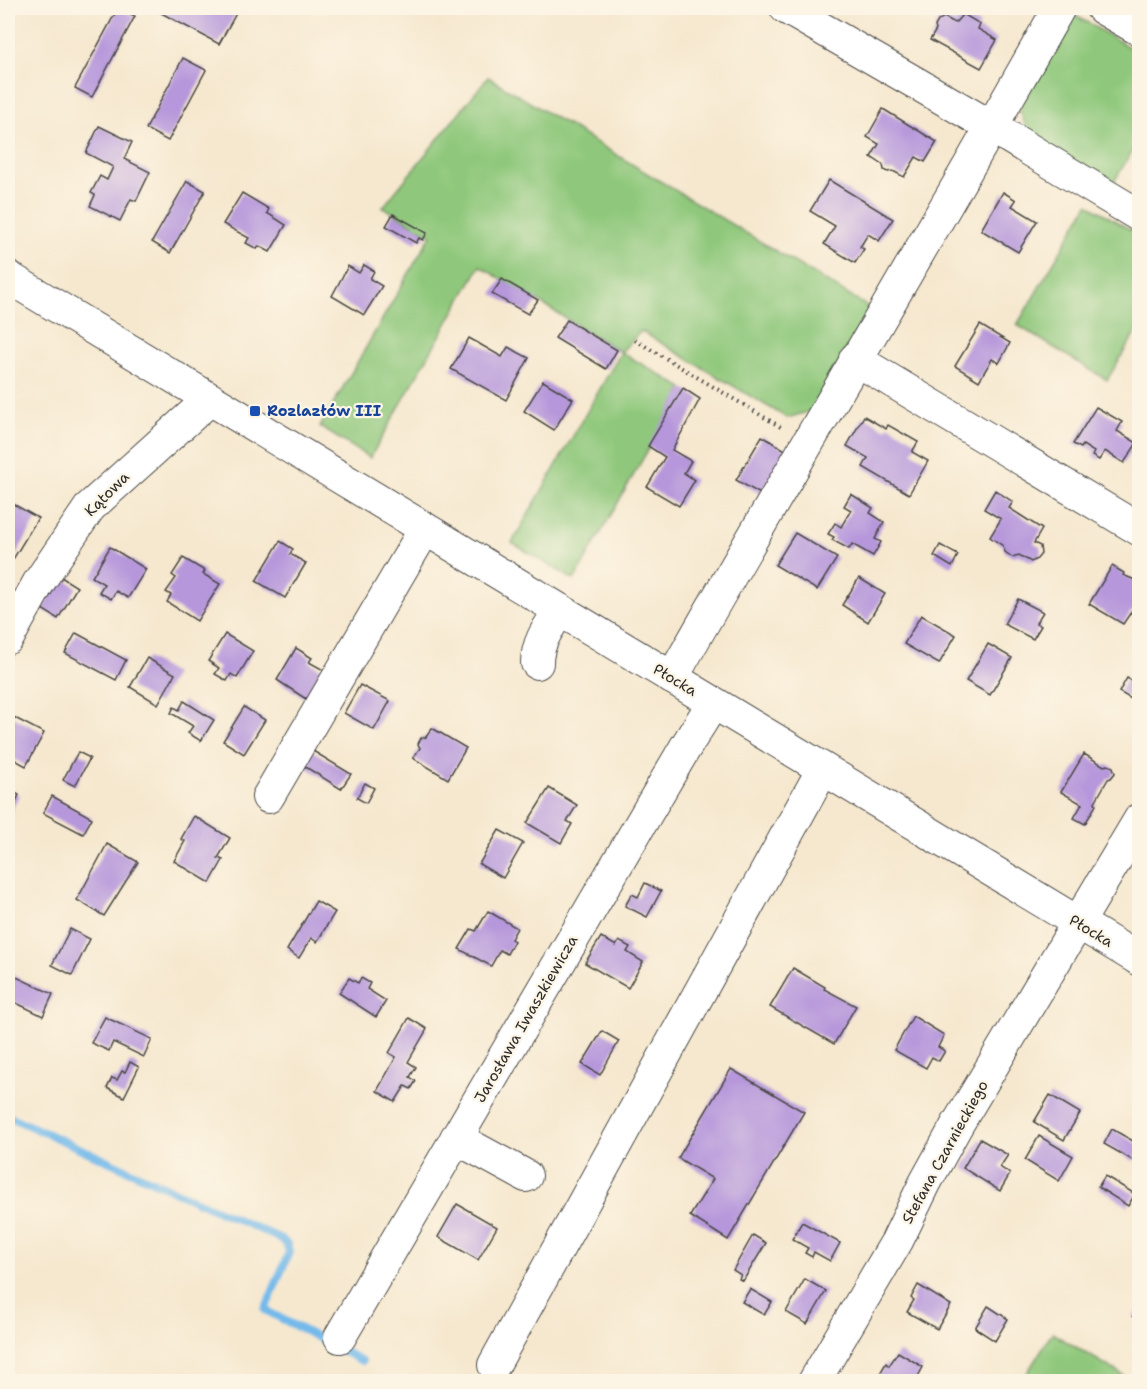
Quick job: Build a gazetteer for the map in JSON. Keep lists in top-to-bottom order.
{
  "streets": {
    "street": [
      "Kątowa",
      "Płocka",
      "Jarosława Iwaszkiewicza",
      "Stefana Czarnieckiego"
    ]
  },
  "crossings": [
    ["Kątowa", "Płocka"],
    ["Płocka", "Jarosława Iwaszkiewicza"],
    ["Płocka", "Stefana Czarnieckiego"]
  ],
  "places": {
    "transit": ["Rozlazłów III"]
  }
}
